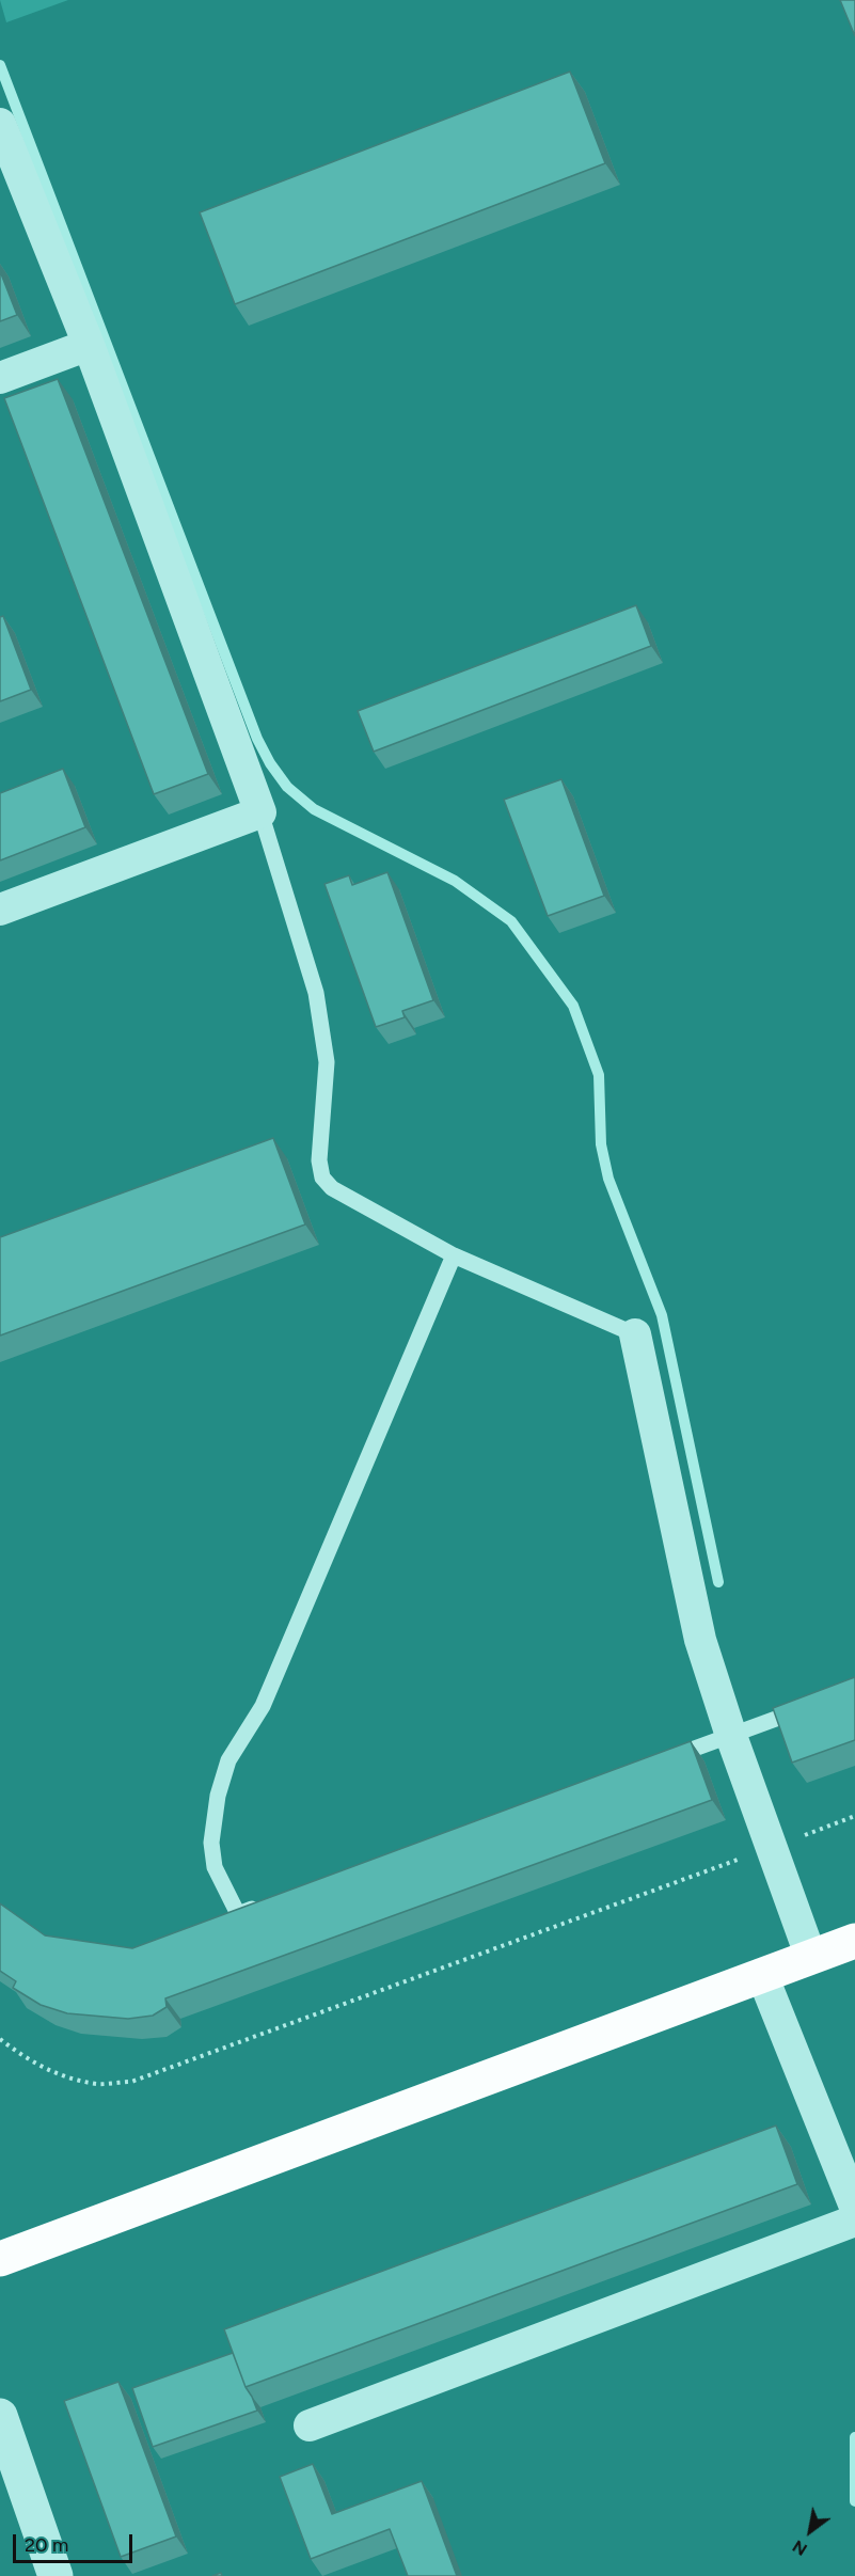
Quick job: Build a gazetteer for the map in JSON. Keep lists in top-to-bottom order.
{
  "scale_bar": "20 m",
  "north": "bottom left"
}
